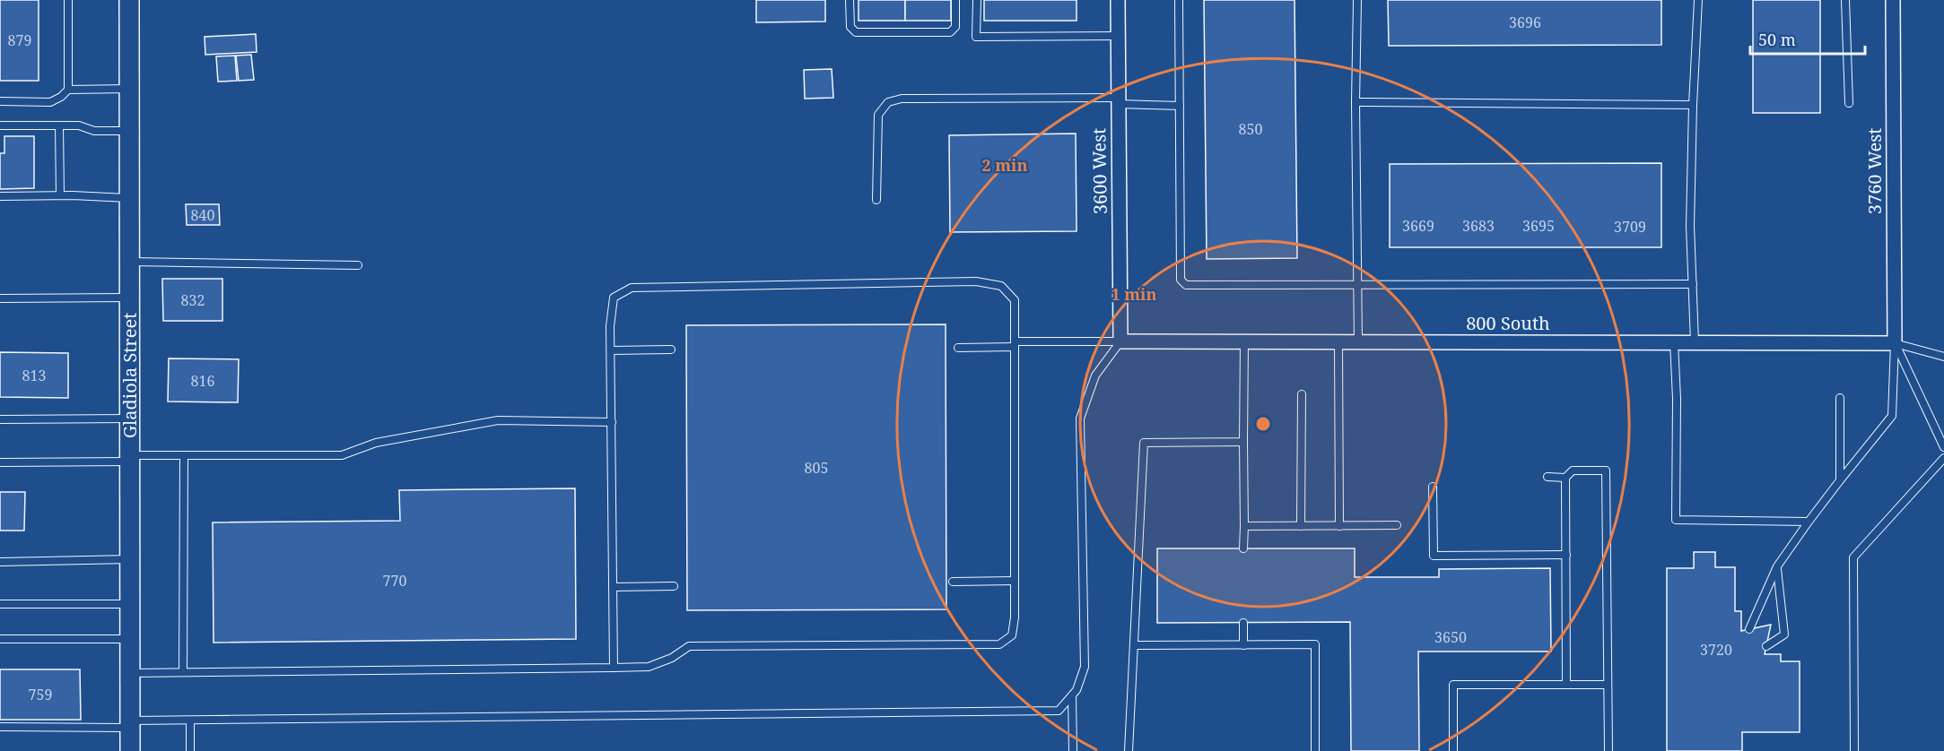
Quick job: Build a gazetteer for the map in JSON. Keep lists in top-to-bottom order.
{
  "streets": {
    "street": [
      "3600 West",
      "3760 West",
      "800 South",
      "Gladiola Street"
    ]
  },
  "crossings": [
    ["3600 West", "800 South"],
    ["3760 West", "800 South"]
  ],
  "house_numbers": [
    "3696",
    "879",
    "850",
    "840",
    "3669",
    "3683",
    "3695",
    "3709",
    "832",
    "813",
    "816",
    "805",
    "770",
    "3650",
    "3720",
    "759"
  ],
  "scale_bar": "50 m",
  "rings": ["2 min", "1 min"]
}
